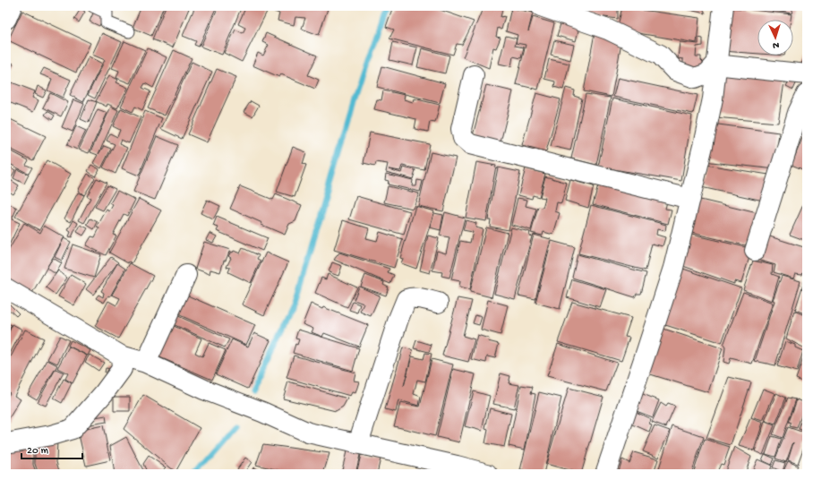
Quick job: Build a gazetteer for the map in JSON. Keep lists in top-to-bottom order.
{
  "scale_bar": "20 m",
  "north": "bottom"
}
